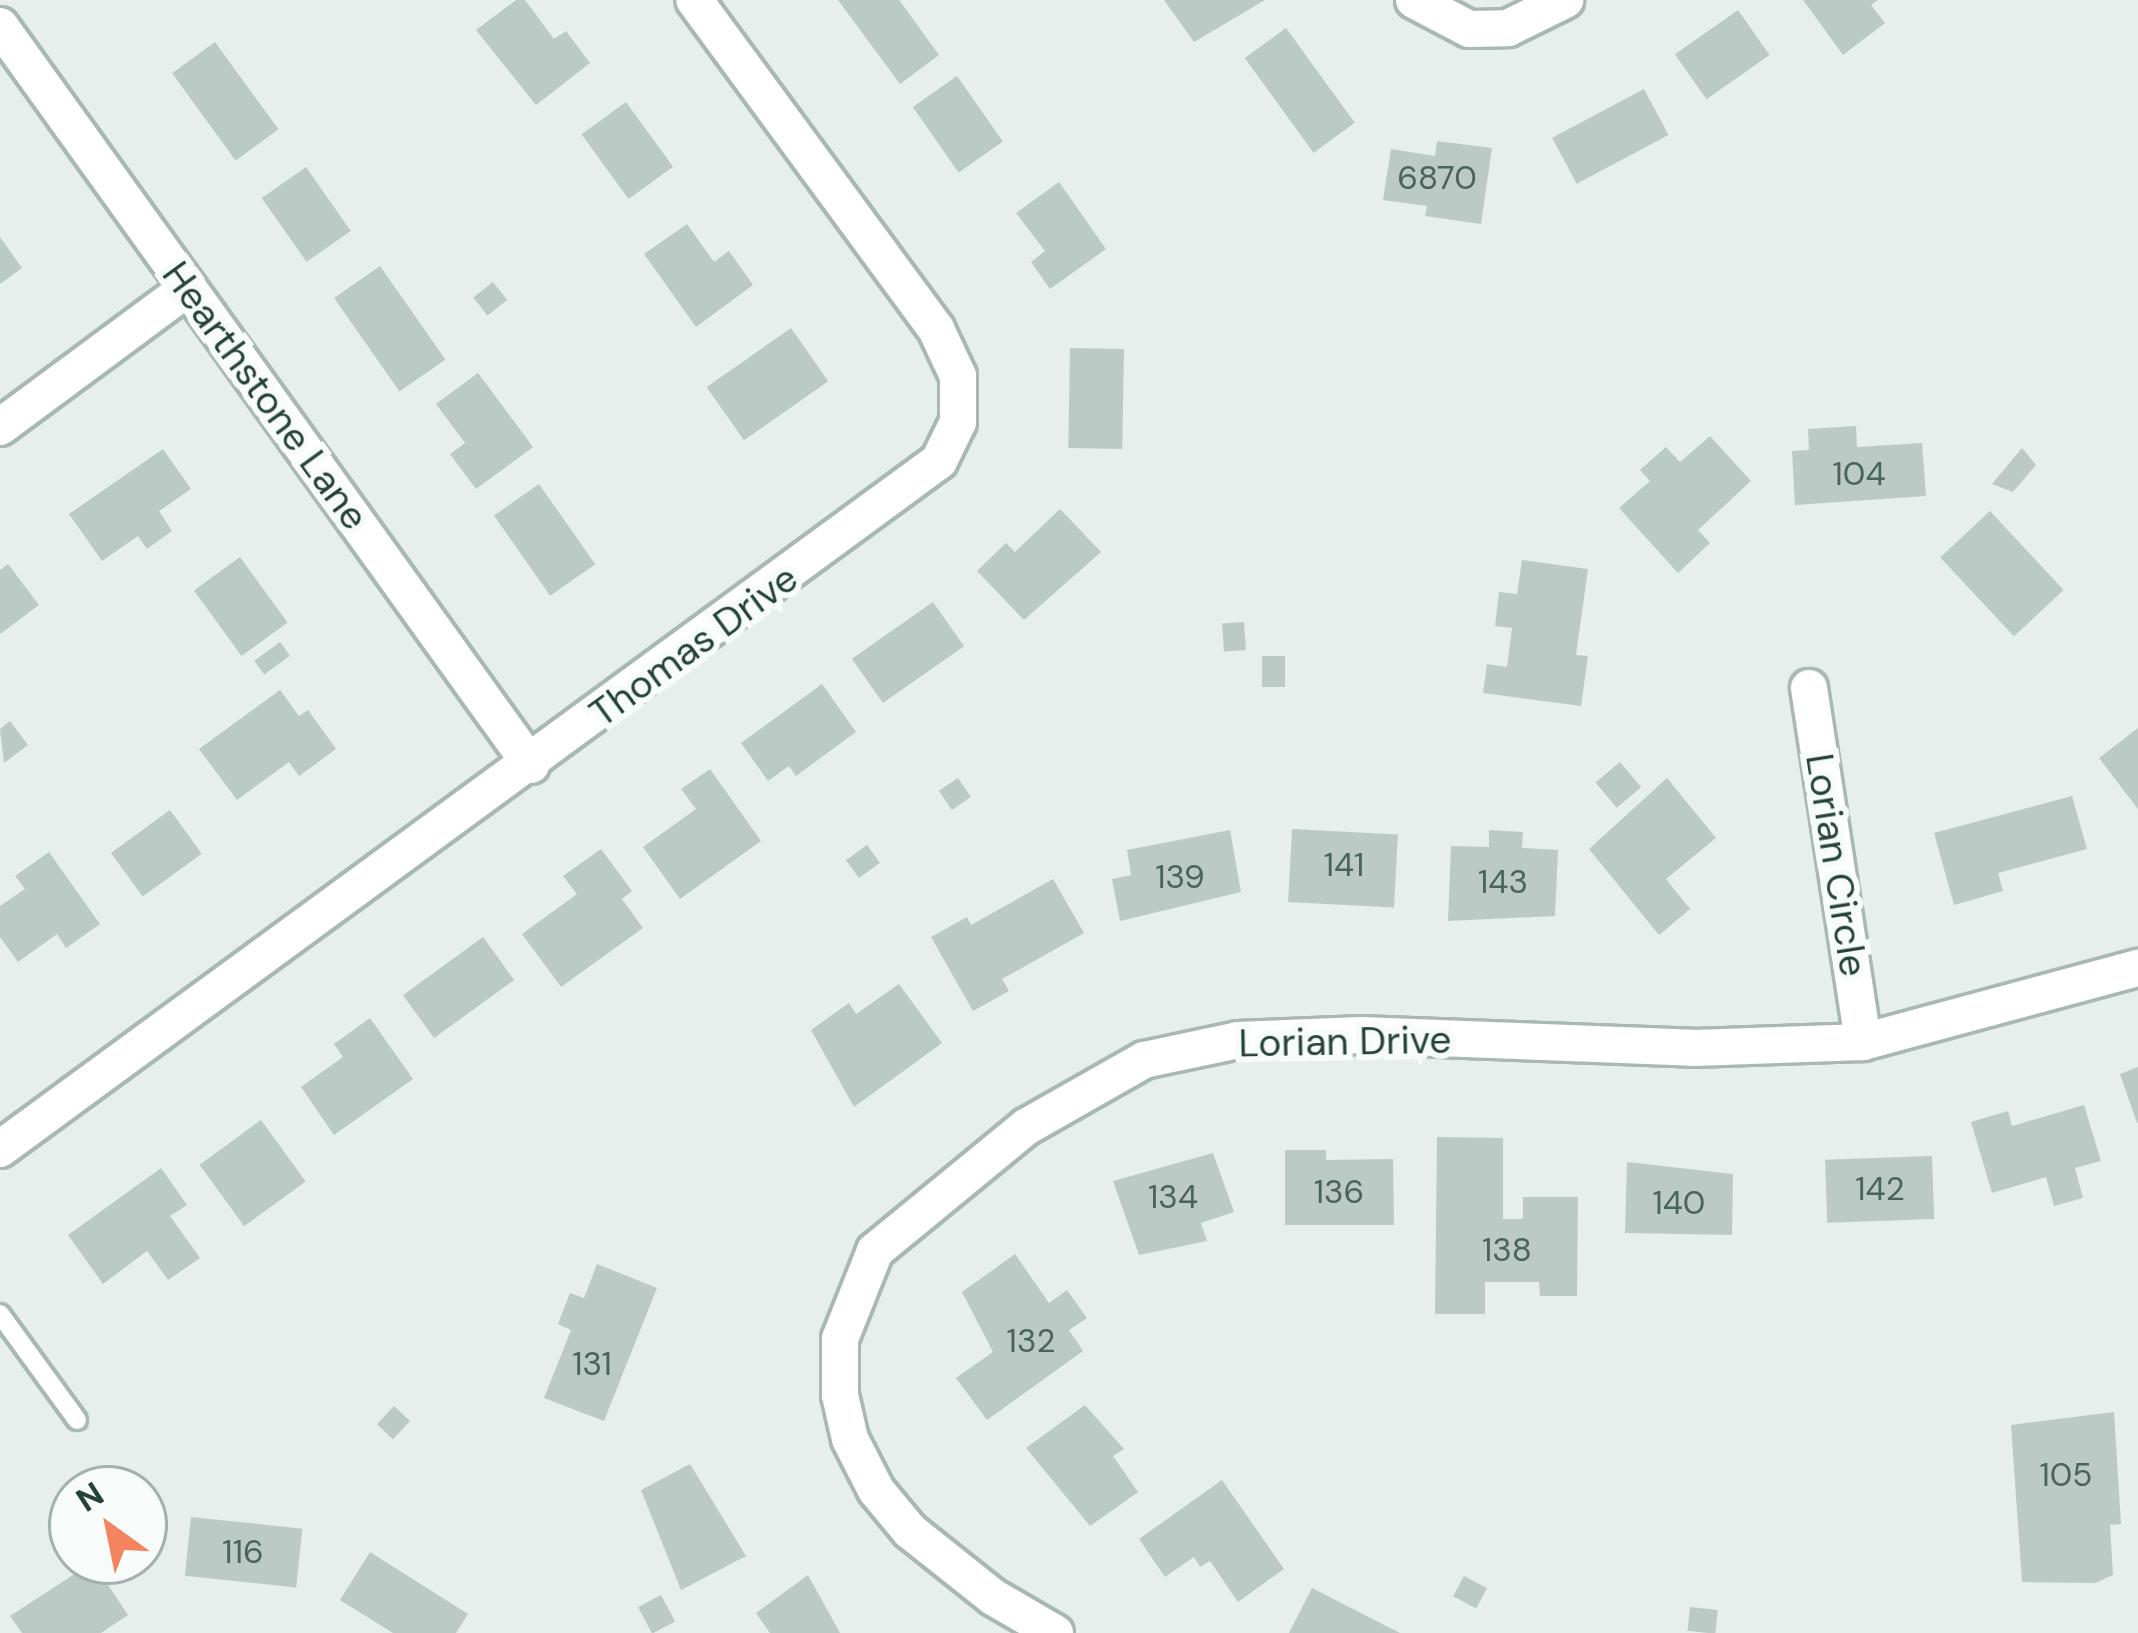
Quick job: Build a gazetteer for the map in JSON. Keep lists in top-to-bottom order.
{
  "streets": {
    "street": [
      "Hearthstone Lane",
      "Thomas Drive",
      "Lorian Circle",
      "Lorian Drive"
    ]
  },
  "crossings": [
    ["Hearthstone Lane", "Thomas Drive"],
    ["Lorian Circle", "Lorian Drive"]
  ],
  "house_numbers": [
    "6870",
    "104",
    "141",
    "139",
    "143",
    "142",
    "136",
    "134",
    "140",
    "138",
    "132",
    "131",
    "105",
    "116"
  ],
  "north": "top left"
}
